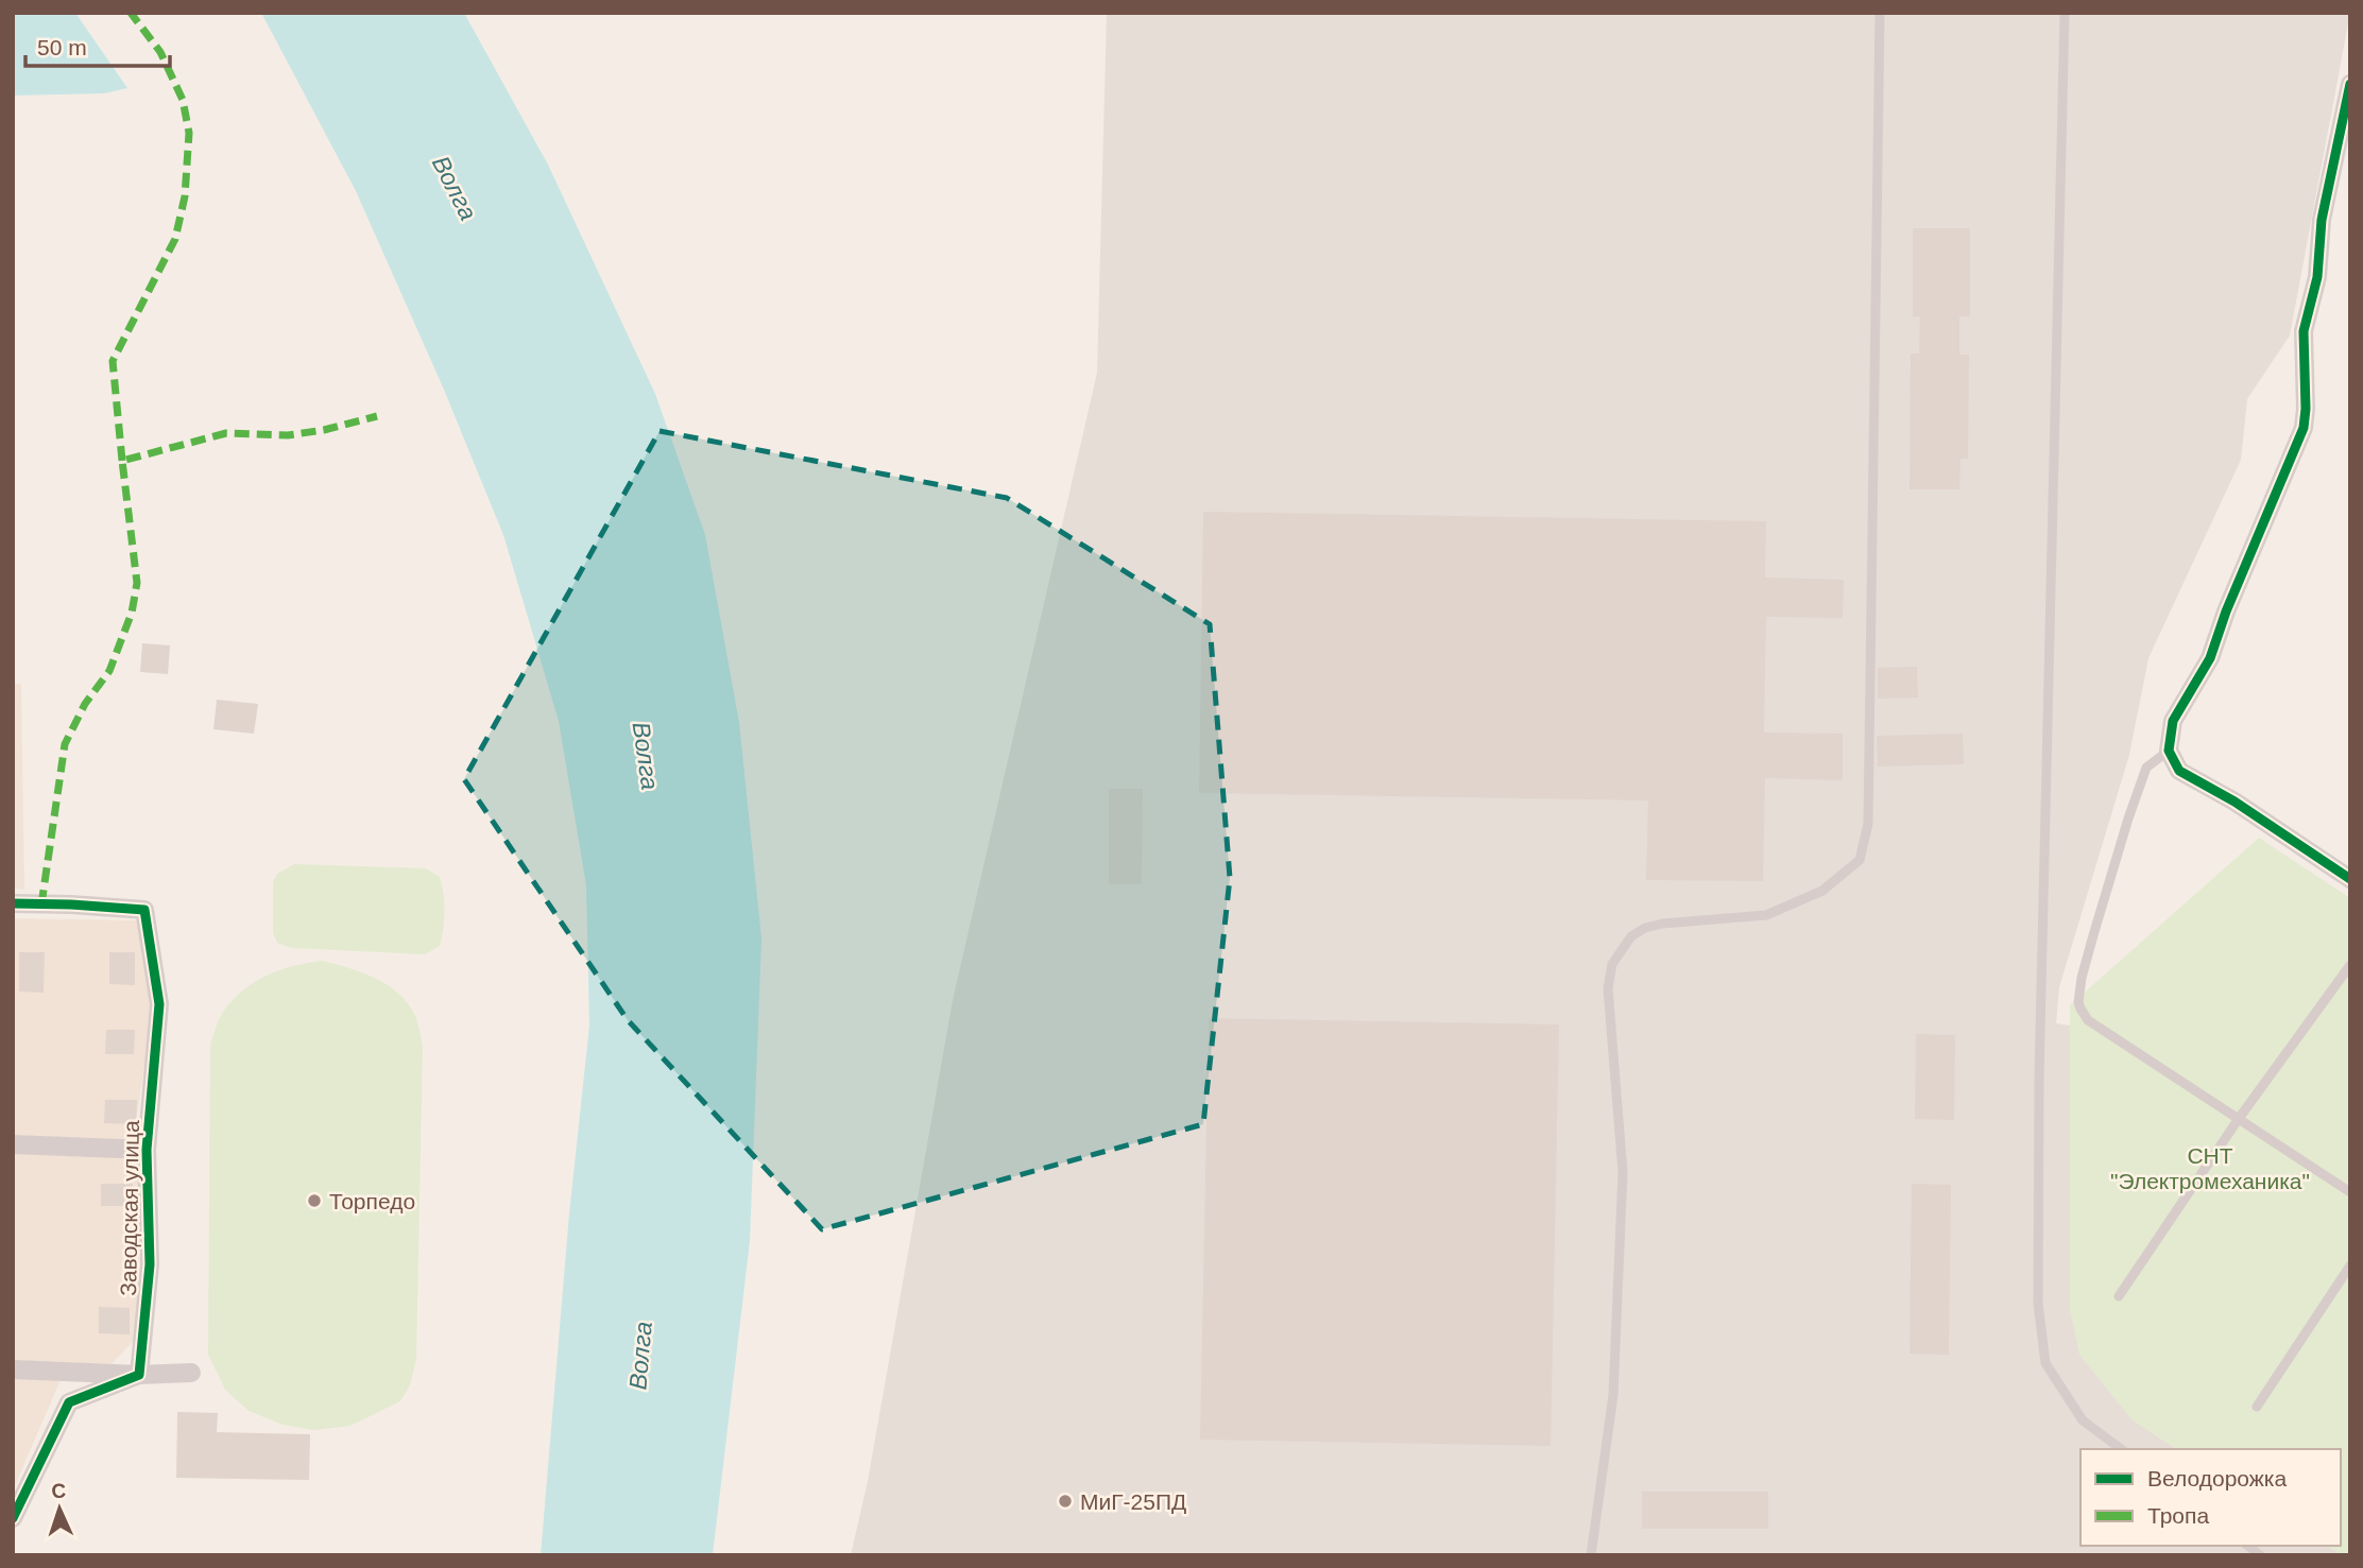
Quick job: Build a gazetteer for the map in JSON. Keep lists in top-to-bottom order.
{
  "streets": {
    "street": ["Заводская улица"]
  },
  "water": ["Волга"],
  "parks": ["СНТ \"Электромеханика\""],
  "places": ["Торпедо", "МиГ-25ПД"],
  "legend": ["Велодорожка", "Тропа"],
  "scale_bar": "50 m",
  "north": "top"
}
